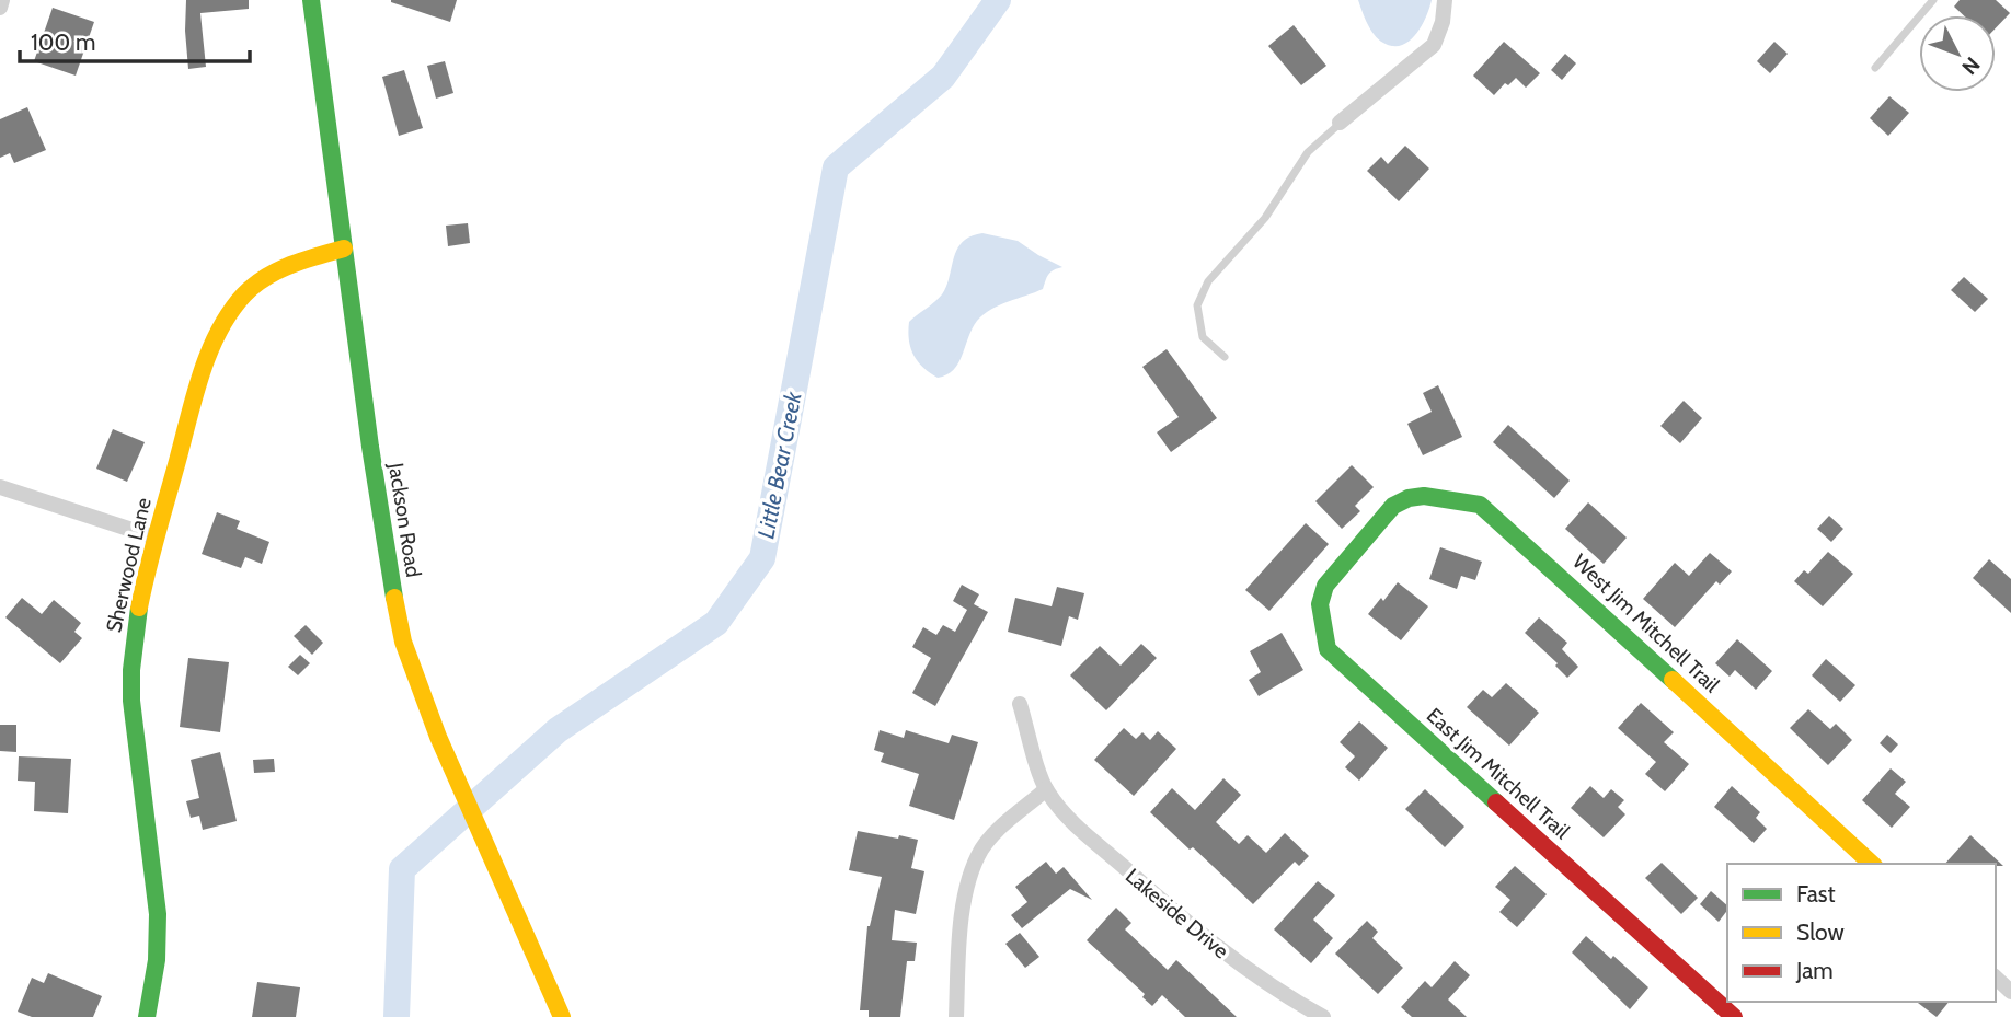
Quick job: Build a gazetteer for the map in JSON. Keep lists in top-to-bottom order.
{
  "streets": {
    "street": [
      "Jackson Road",
      "Sherwood Lane",
      "West Jim Mitchell Trail",
      "East Jim Mitchell Trail",
      "Lakeside Drive"
    ]
  },
  "crossings": [
    ["Jackson Road", "Sherwood Lane"],
    ["West Jim Mitchell Trail", "East Jim Mitchell Trail"]
  ],
  "water": ["Little Bear Creek"],
  "legend": ["Fast", "Slow", "Jam"],
  "scale_bar": "100 m",
  "north": "bottom right"
}
